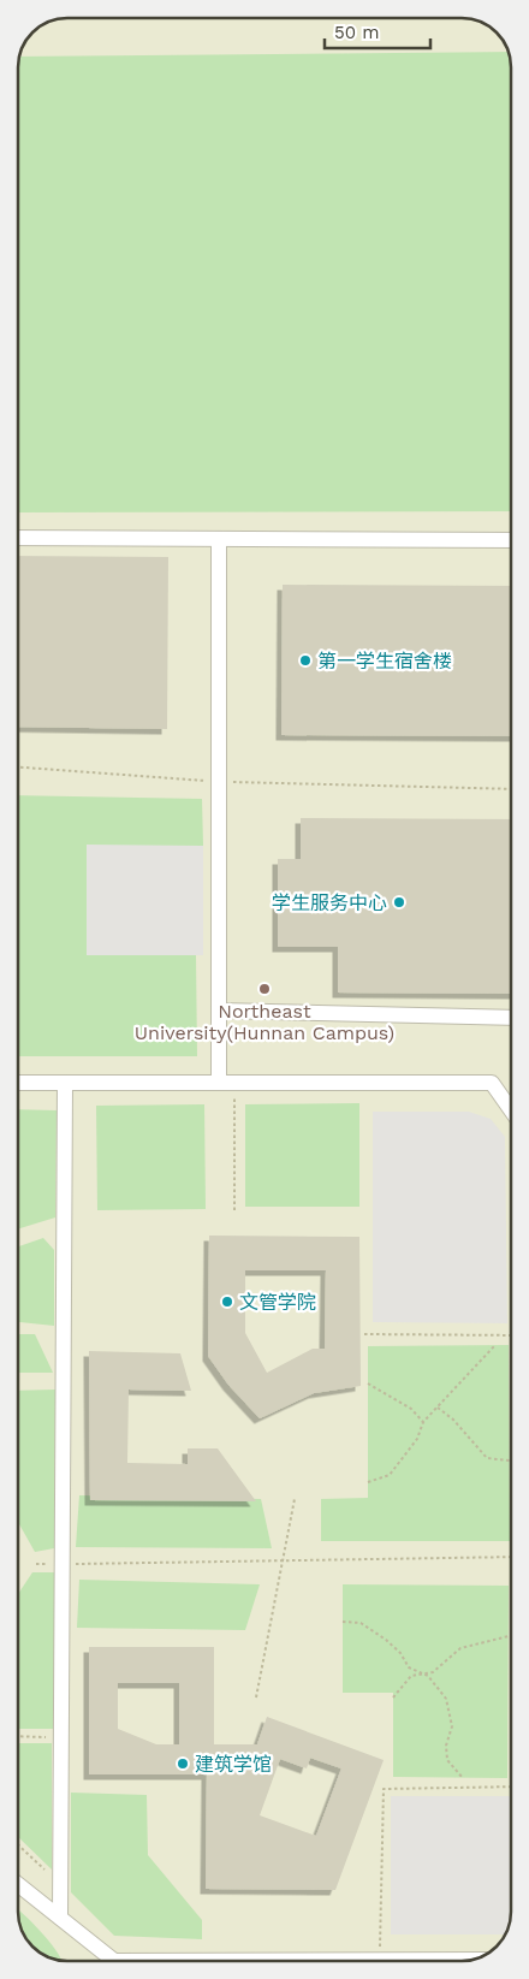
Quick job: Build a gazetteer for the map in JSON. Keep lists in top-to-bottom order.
{
  "places": [
    "第一学生宿舍楼",
    "学生服务中心",
    "Northeast University(Hunnan Campus)",
    "文管学院",
    "建筑学馆"
  ],
  "scale_bar": "50 m"
}
